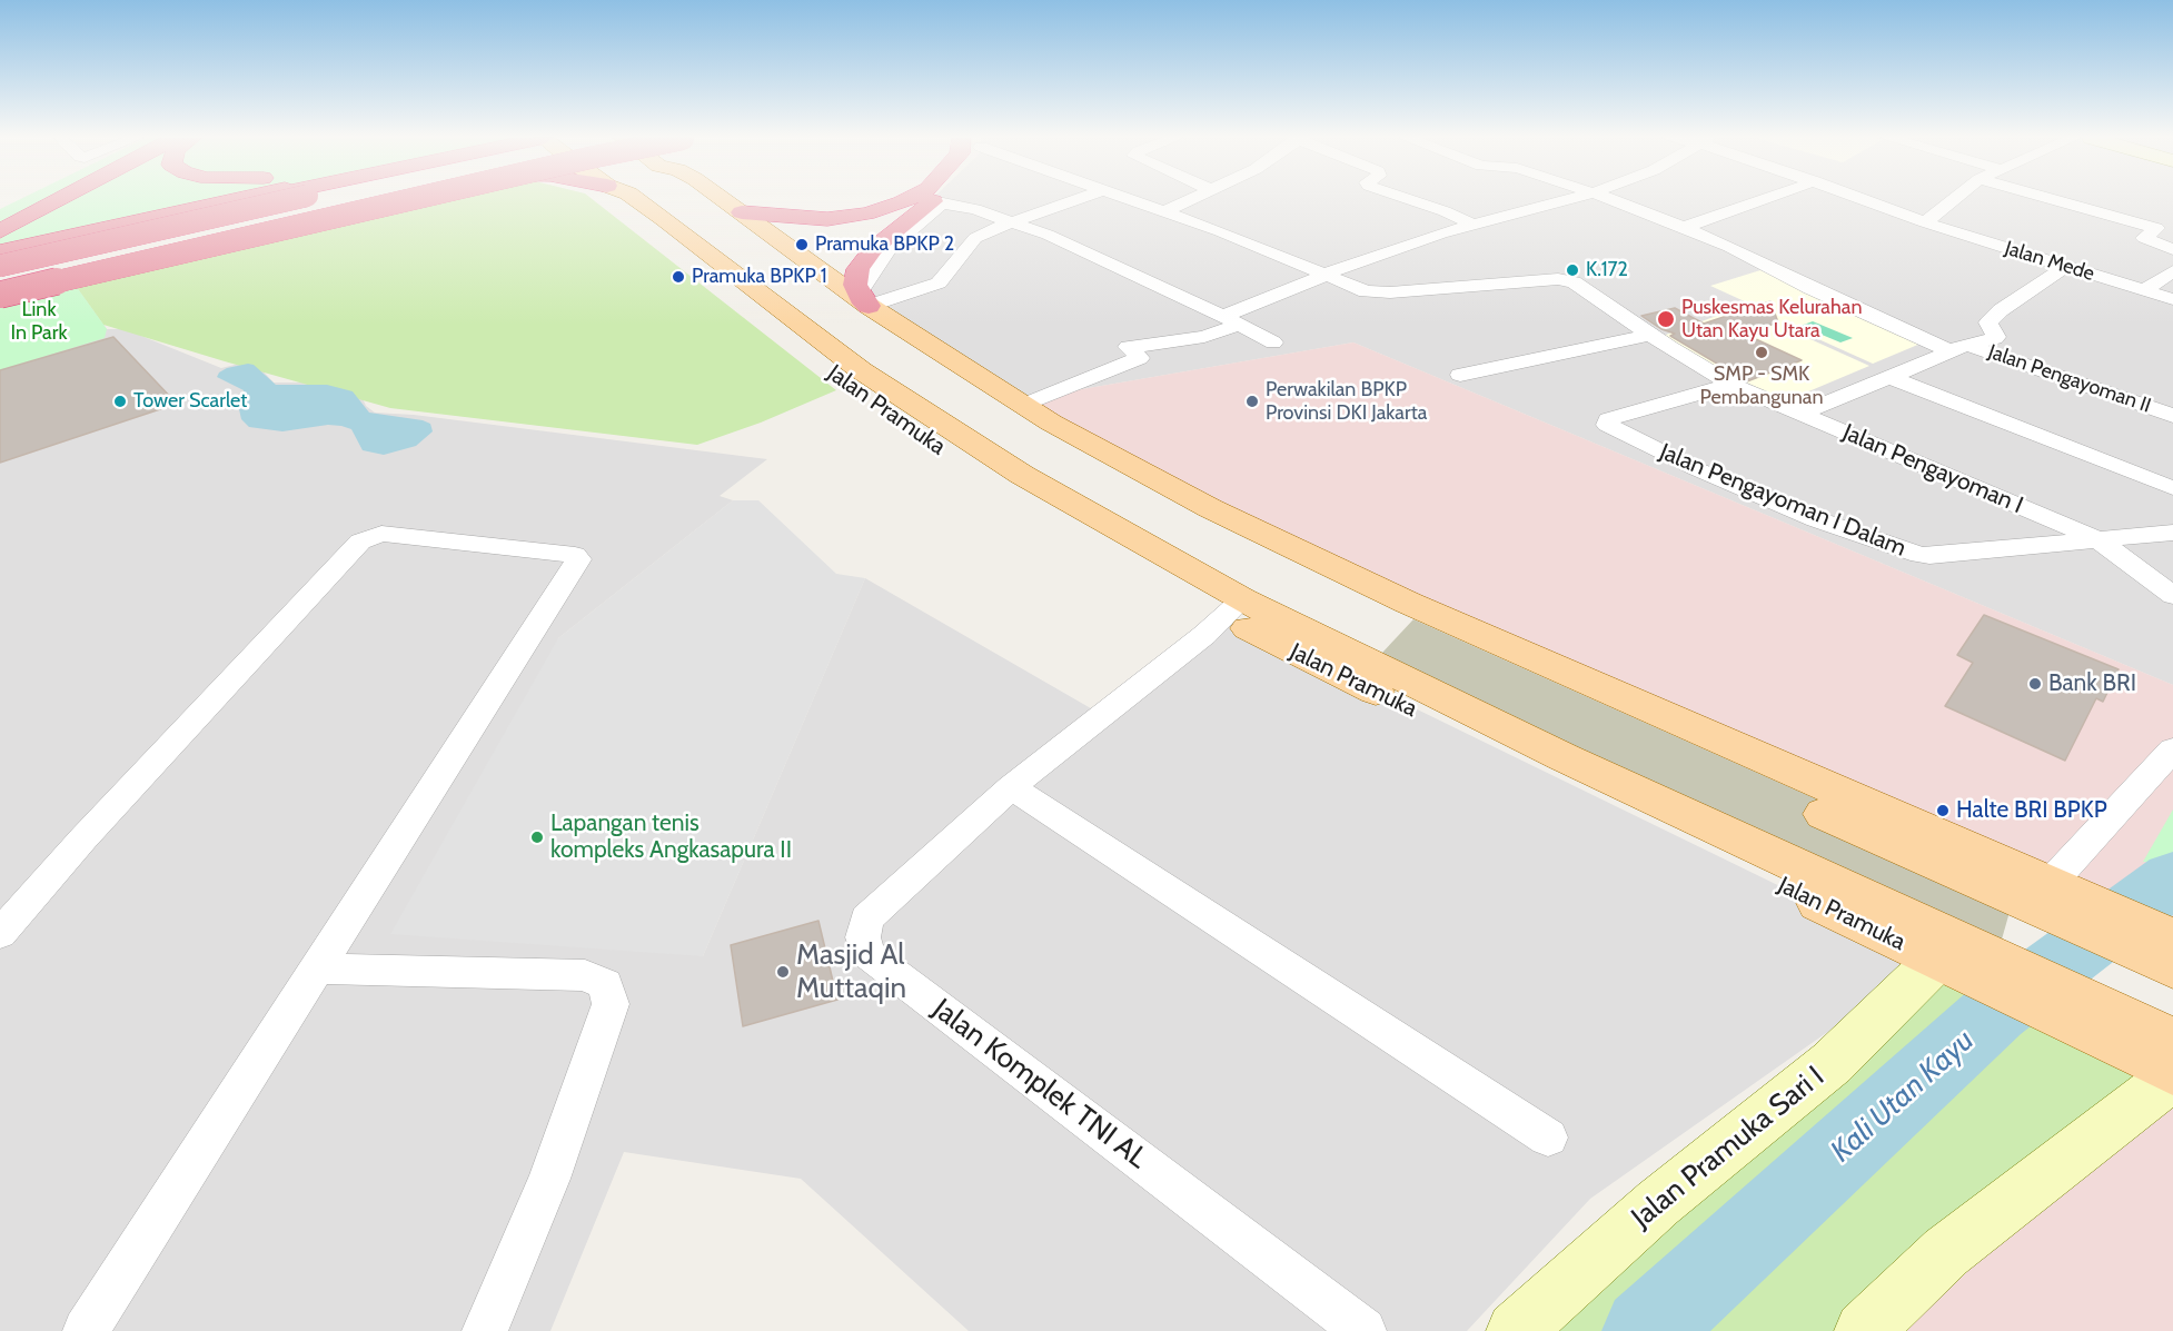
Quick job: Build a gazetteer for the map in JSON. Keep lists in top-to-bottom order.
{
  "streets": {
    "main road": ["Jalan Pramuka"],
    "street": [
      "Jalan Mede",
      "Jalan Pengayoman II",
      "Jalan Pengayoman I",
      "Jalan Pengayoman I Dalam",
      "Jalan Komplek TNI AL",
      "Jalan Pramuka Sari I"
    ]
  },
  "crossings": [
    ["Jalan Pramuka", "Jalan Komplek TNI AL"],
    ["Jalan Pramuka", "Jalan Pramuka Sari I"],
    ["Jalan Pengayoman I", "Jalan Pengayoman I Dalam"]
  ],
  "water": ["Kali Utan Kayu"],
  "parks": ["Link In Park"],
  "places": [
    "Pramuka BPKP 2",
    "K.172",
    "Pramuka BPKP 1",
    "Puskesmas Kelurahan Utan Kayu Utara",
    "SMP - SMK Pembangunan",
    "Tower Scarlet",
    "Perwakilan BPKP Provinsi DKI Jakarta",
    "Bank BRI",
    "Halte BRI BPKP",
    "Lapangan tenis kompleks Angkasapura II",
    "Masjid Al Muttaqin"
  ]
}
